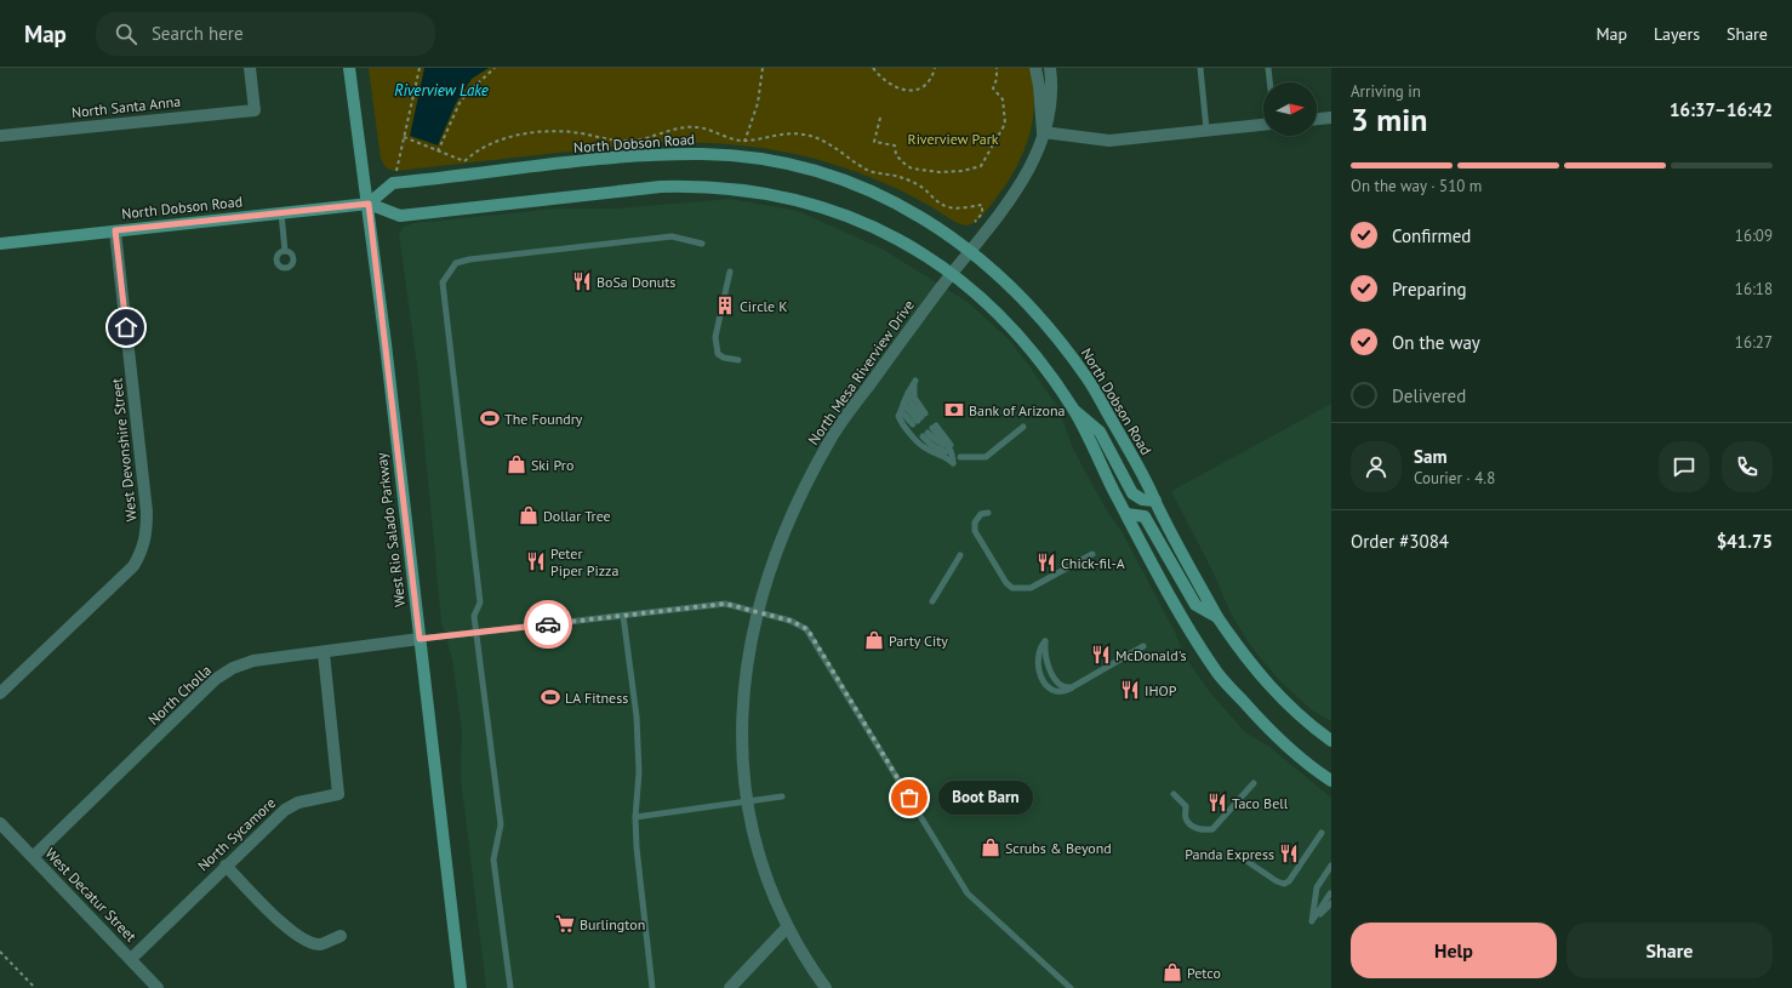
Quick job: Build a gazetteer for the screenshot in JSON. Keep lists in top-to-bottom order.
{
  "streets": {
    "main road": ["North Dobson Road", "West Rio Salado Parkway"],
    "street": [
      "North Santa Anna",
      "North Mesa Riverview Drive",
      "West Devonshire Street",
      "North Cholla",
      "North Sycamore",
      "West Decatur Street"
    ]
  },
  "crossings": [
    ["North Dobson Road", "North Mesa Riverview Drive"],
    ["North Dobson Road", "West Devonshire Street"],
    ["North Dobson Road", "West Rio Salado Parkway"],
    ["West Rio Salado Parkway", "North Cholla"],
    ["North Cholla", "North Sycamore"],
    ["North Cholla", "West Decatur Street"],
    ["North Sycamore", "West Decatur Street"]
  ],
  "water": ["Riverview Lake"],
  "parks": ["Riverview Park"],
  "places": {
    "restaurant": [
      "BoSa Donuts",
      "Peter Piper Pizza",
      "Chick-fil-A",
      "McDonald's",
      "IHOP",
      "Taco Bell",
      "Panda Express"
    ],
    "building": ["Circle K"],
    "bank": ["Bank of Arizona"],
    "sports": ["The Foundry", "LA Fitness"],
    "shop": [
      "Ski Pro",
      "Dollar Tree",
      "Party City",
      "Scrubs & Beyond",
      "Petco"
    ],
    "other": ["Boot Barn"],
    "supermarket": ["Burlington"]
  },
  "north": "right",
  "page": {
    "header": "Map",
    "search": "Search here",
    "nav": ["Map", "Layers", "Share"],
    "heading": ["3 min", "Arriving in", "16:37–16:42"],
    "panel": [
      "Sam",
      "Courier · 4.8",
      "Order #3084",
      "$41.75"
    ],
    "bar": "On the way · 510 m",
    "list": [
      ["Confirmed", "16:09"],
      ["Preparing", "16:18"],
      ["On the way", "16:27"],
      "Delivered"
    ],
    "bubble": "Boot Barn",
    "buttons": ["Help", "Share"]
  }
}
